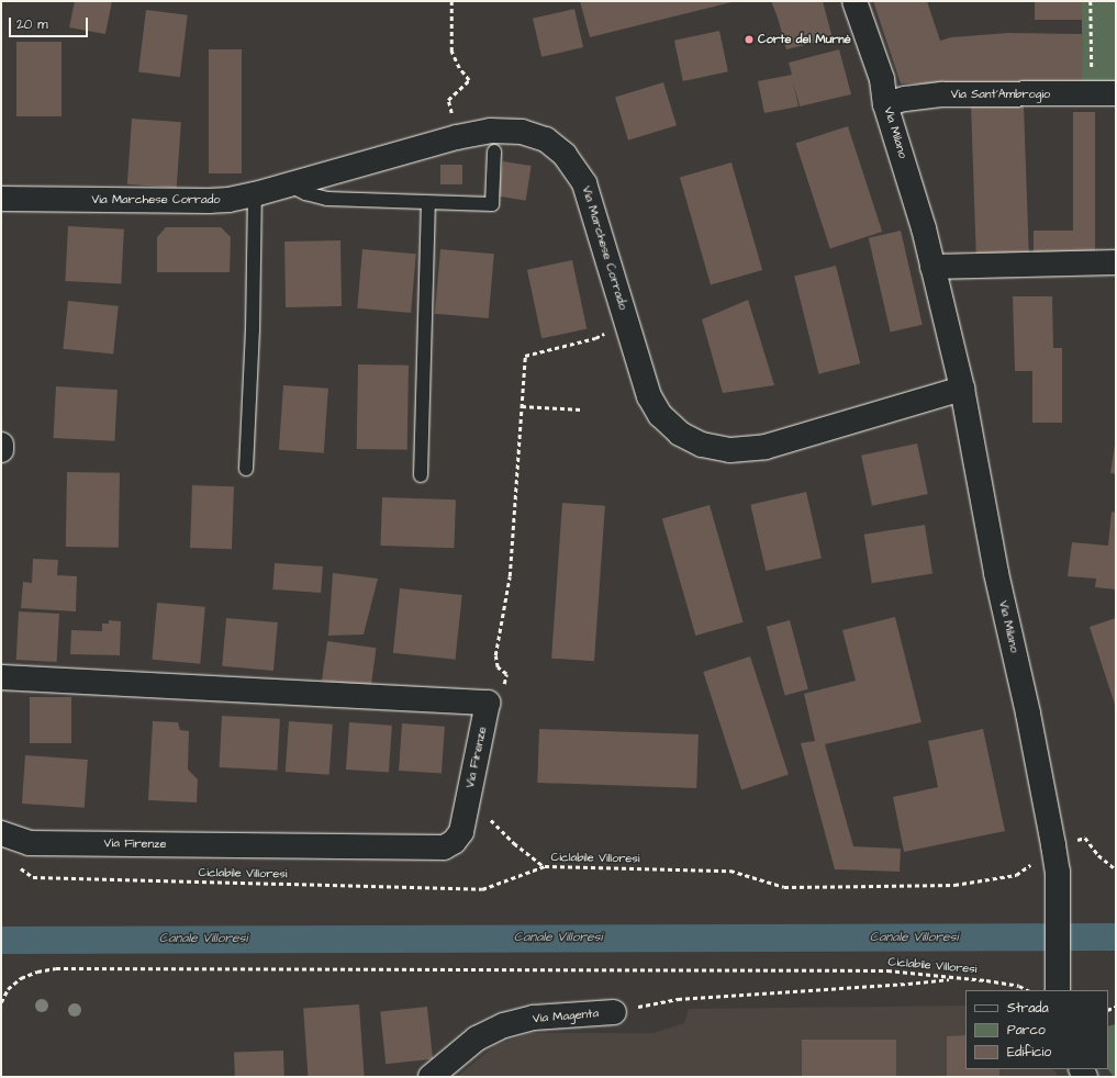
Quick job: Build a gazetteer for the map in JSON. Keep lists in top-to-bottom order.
{
  "streets": {
    "street": [
      "Via Sant'Ambrogio",
      "Via Milano",
      "Via Marchese Corrado",
      "Via Firenze",
      "Via Magenta"
    ],
    "path": ["Ciclabile Villoresi"]
  },
  "crossings": [
    ["Via Sant'Ambrogio", "Via Milano"],
    ["Via Milano", "Via Marchese Corrado"],
    ["Via Milano", "Ciclabile Villoresi"]
  ],
  "water": ["Canale Villoresi"],
  "places": ["Corte del Murnè"],
  "legend": ["Strada", "Parco", "Edificio"],
  "scale_bar": "20 m"
}
